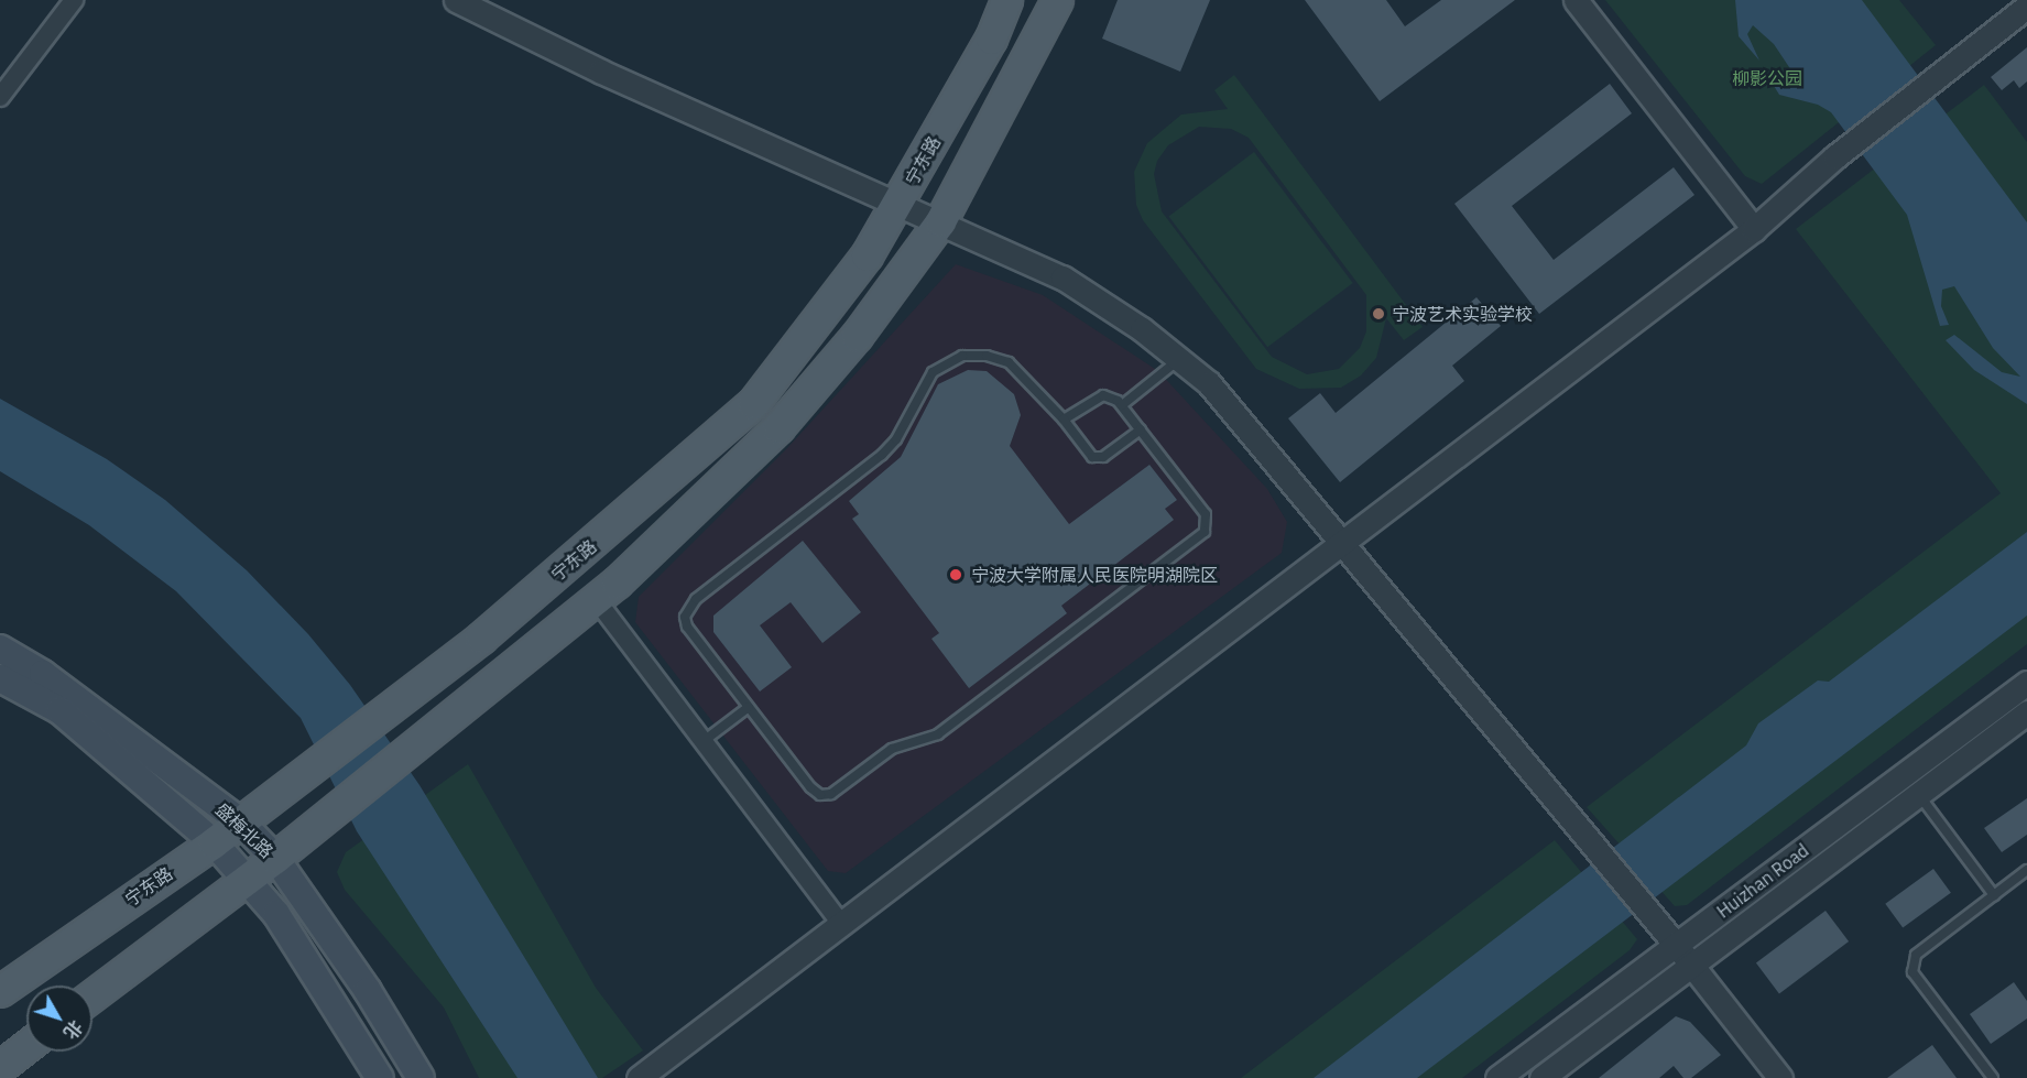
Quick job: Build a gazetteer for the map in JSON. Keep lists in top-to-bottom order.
{
  "streets": {
    "main road": ["宁东路", "盛梅北路"],
    "street": ["Huizhan Road"]
  },
  "crossings": [
    ["宁东路", "盛梅北路"]
  ],
  "parks": ["柳影公园"],
  "places": ["宁波艺术实验学校", "宁波大学附属人民医院明湖院区"],
  "north": "bottom right"
}
